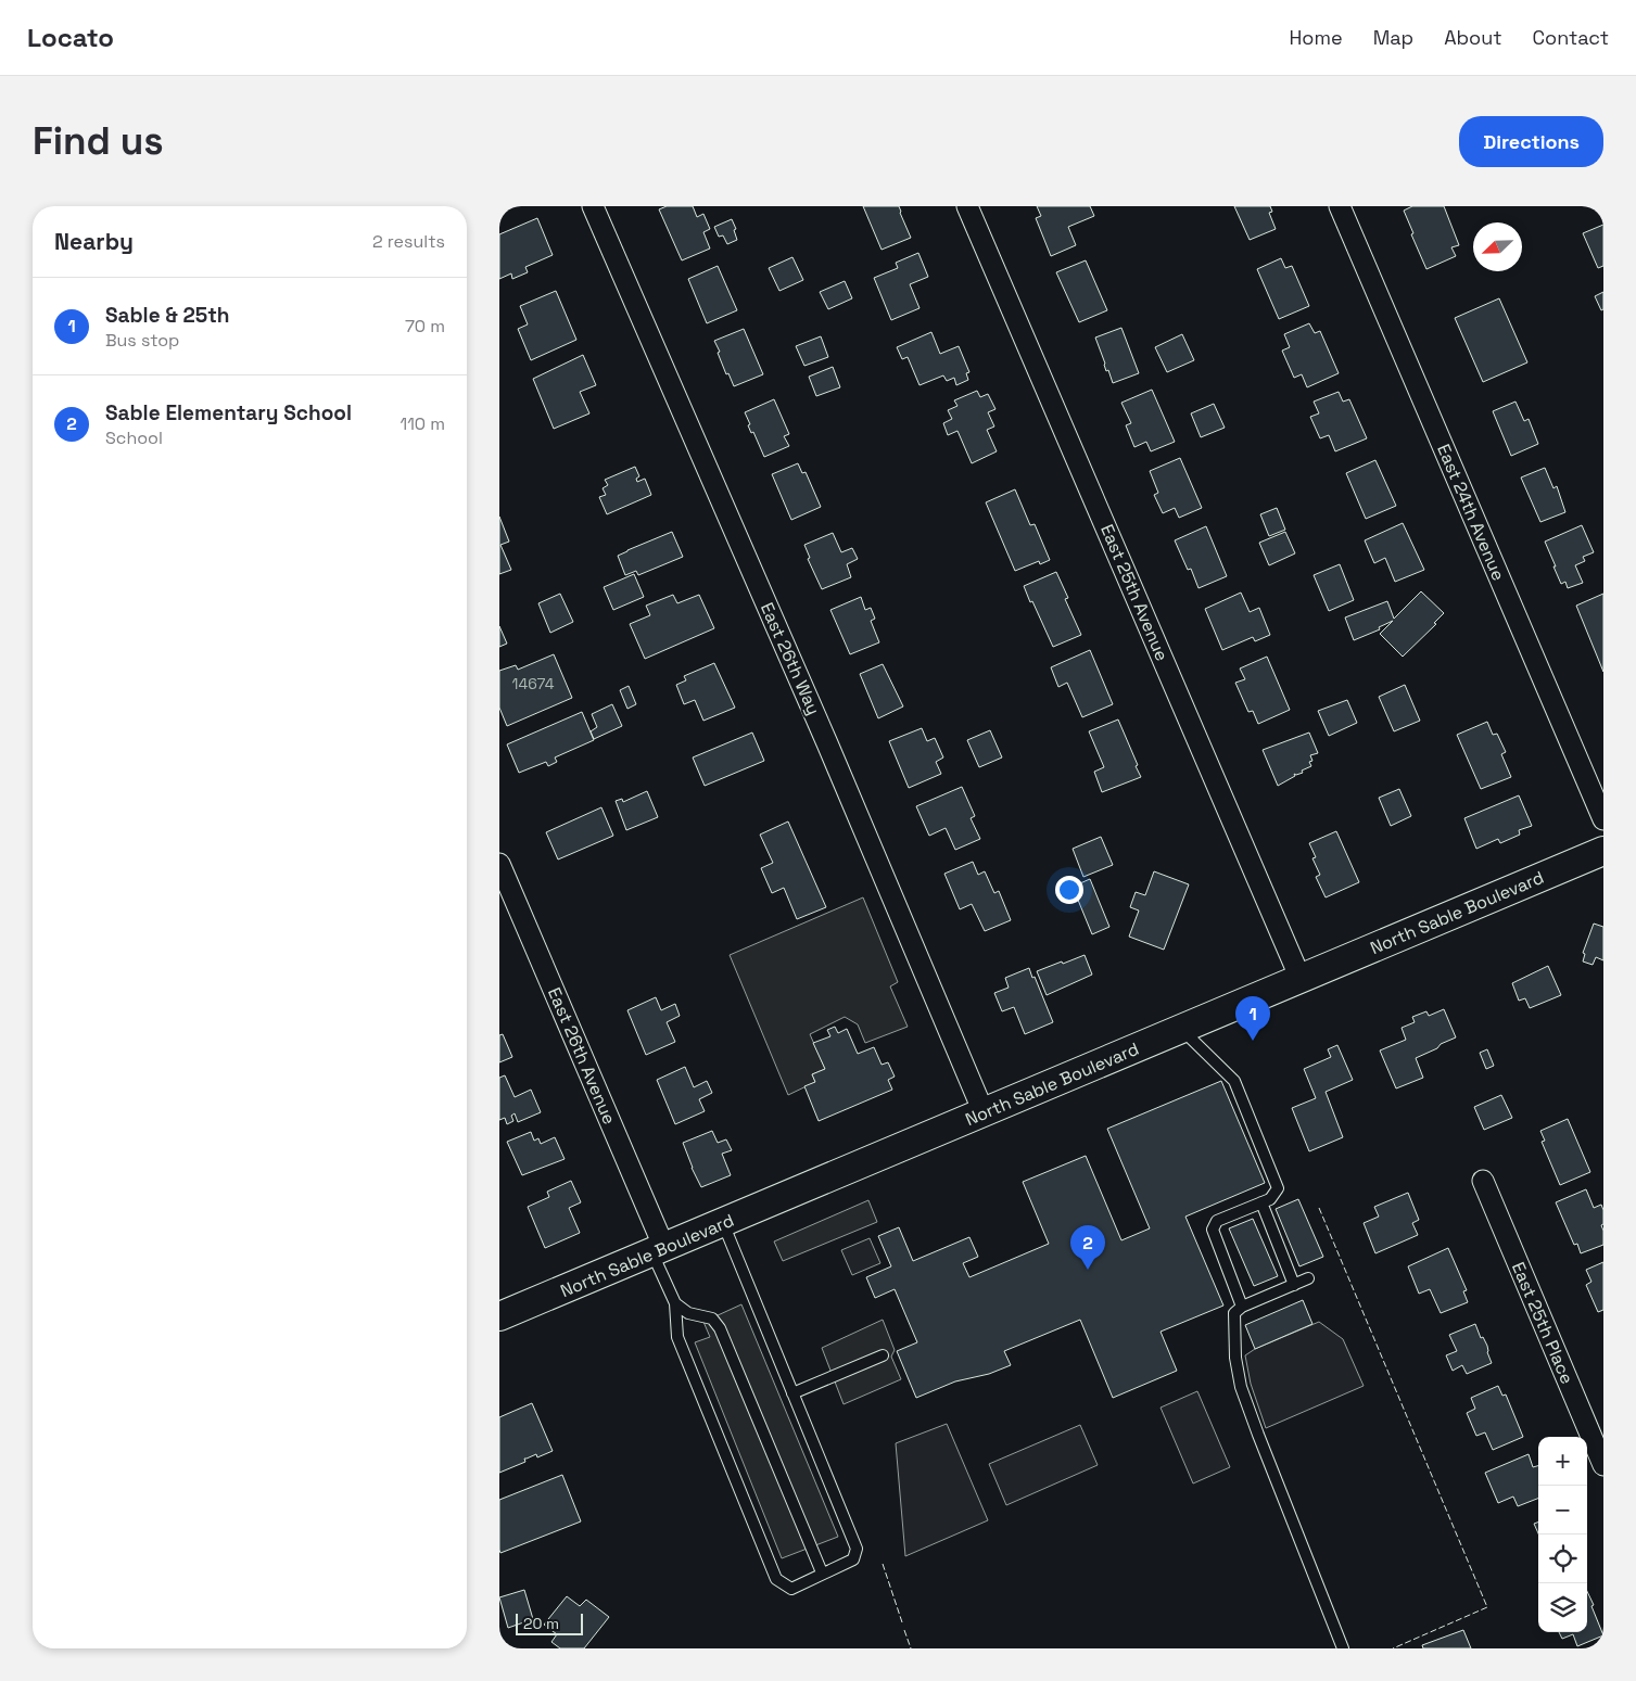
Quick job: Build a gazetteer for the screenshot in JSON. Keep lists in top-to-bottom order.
{
  "streets": {
    "street": [
      "East 24th Avenue",
      "East 25th Avenue",
      "East 26th Way",
      "North Sable Boulevard",
      "East 26th Avenue",
      "East 25th Place"
    ]
  },
  "crossings": [
    ["East 25th Avenue", "North Sable Boulevard"],
    ["East 26th Way", "North Sable Boulevard"],
    ["North Sable Boulevard", "East 26th Avenue"]
  ],
  "house_numbers": ["14674"],
  "scale_bar": "20 m",
  "north": "bottom left",
  "page": {
    "header": "Locato",
    "nav": [
      "Home",
      "Map",
      "About",
      "Contact"
    ],
    "buttons": "Directions",
    "title": "Find us",
    "heading": ["Nearby", "2 results"],
    "list": [
      {
        "mark": "1",
        "name": "Sable & 25th",
        "note": "Bus stop",
        "value": "70 m"
      },
      {
        "mark": "2",
        "name": "Sable Elementary School",
        "note": "School",
        "value": "110 m"
      }
    ],
    "pins": ["1", "2"],
    "map_buttons": ["+", "−"],
    "scale": "20 m"
  }
}
